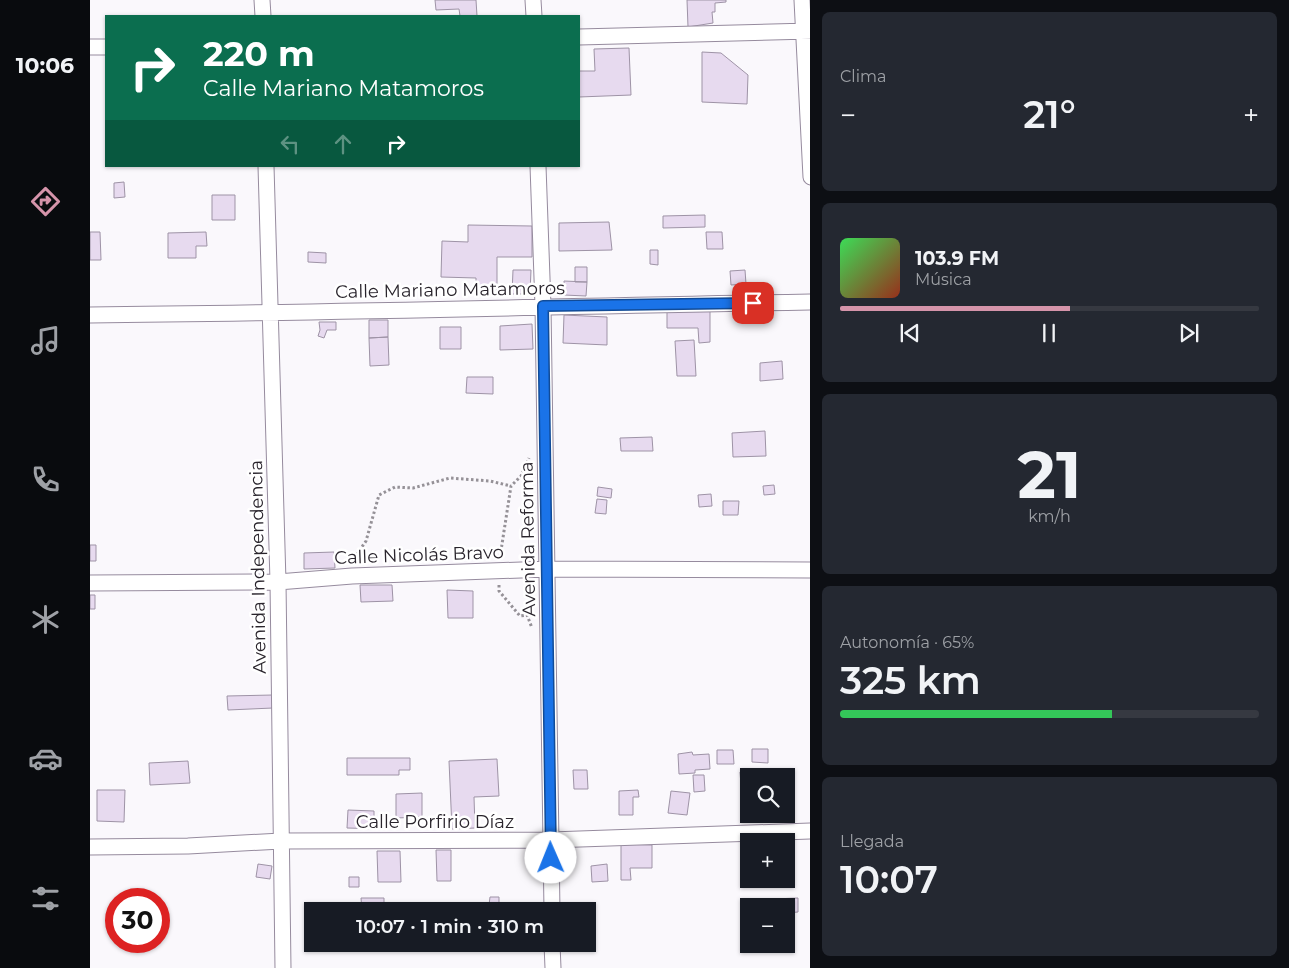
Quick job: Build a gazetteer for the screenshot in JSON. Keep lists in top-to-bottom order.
{
  "streets": {
    "street": [
      "Calle Mariano Matamoros",
      "Avenida Reforma",
      "Calle Nicolás Bravo",
      "Avenida Independencia",
      "Calle Porfirio Díaz"
    ]
  },
  "crossings": [
    ["Calle Mariano Matamoros", "Avenida Reforma"],
    ["Calle Mariano Matamoros", "Avenida Independencia"],
    ["Avenida Reforma", "Calle Nicolás Bravo"],
    ["Avenida Reforma", "Calle Porfirio Díaz"],
    ["Calle Nicolás Bravo", "Avenida Independencia"],
    ["Avenida Independencia", "Calle Porfirio Díaz"]
  ],
  "page": {
    "tabs": "10:06",
    "tile": [
      "Clima",
      ["21", "km/h"],
      ["Autonomía · 65%", "325 km"],
      ["Llegada", "10:07"]
    ],
    "turn": ["220 m", "Calle Mariano Matamoros"],
    "heat": ["−", "21°", "+"],
    "song": ["103.9 FM", "Música"],
    "map_buttons": ["+", "−"],
    "limit": "30",
    "trip": "10:07 · 1 min · 310 m"
  }
}
